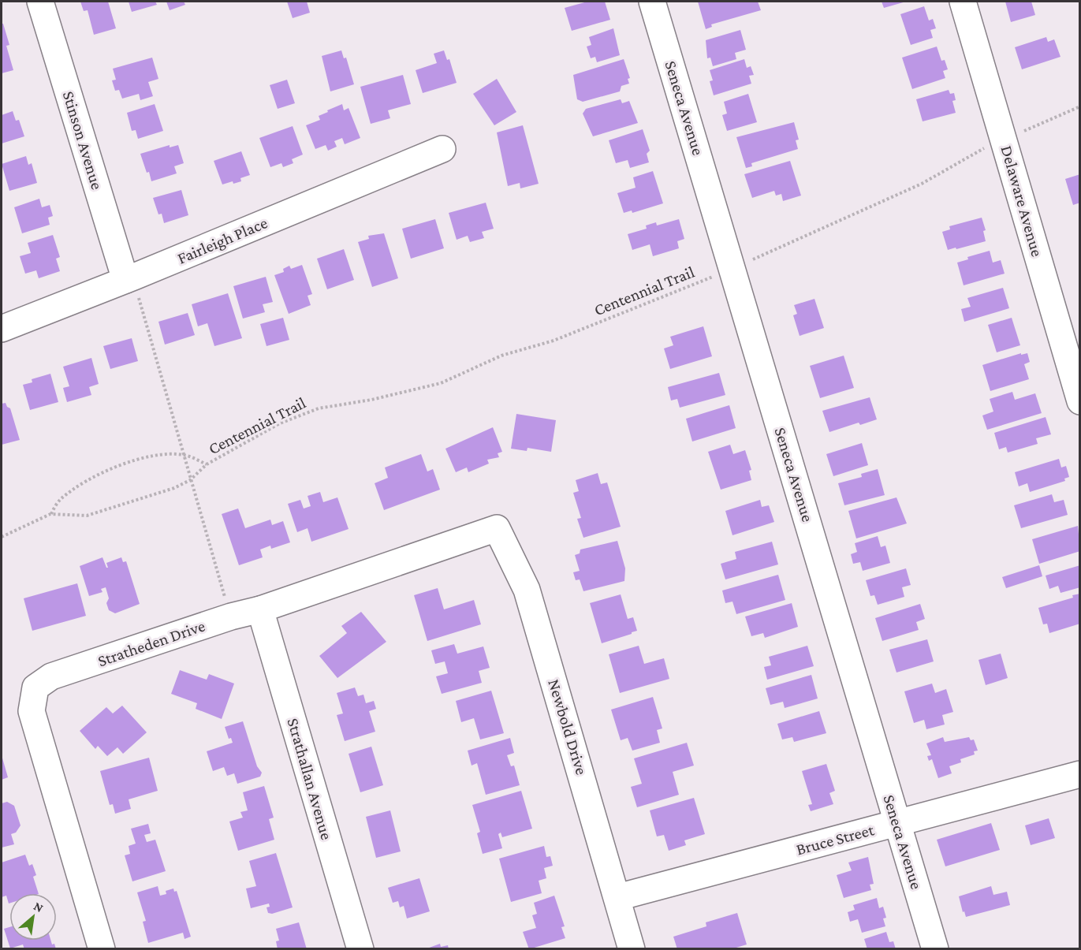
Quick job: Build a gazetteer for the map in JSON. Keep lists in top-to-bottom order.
{
  "streets": {
    "street": [
      "Seneca Avenue",
      "Stinson Avenue",
      "Delaware Avenue",
      "Fairleigh Place",
      "Stratheden Drive",
      "Newbold Drive",
      "Strathallan Avenue",
      "Bruce Street"
    ],
    "path": ["Centennial Trail"]
  },
  "crossings": [
    ["Seneca Avenue", "Centennial Trail"],
    ["Seneca Avenue", "Bruce Street"],
    ["Stinson Avenue", "Fairleigh Place"],
    ["Delaware Avenue", "Centennial Trail"],
    ["Stratheden Drive", "Newbold Drive"],
    ["Stratheden Drive", "Strathallan Avenue"],
    ["Newbold Drive", "Bruce Street"]
  ],
  "north": "top right"
}
